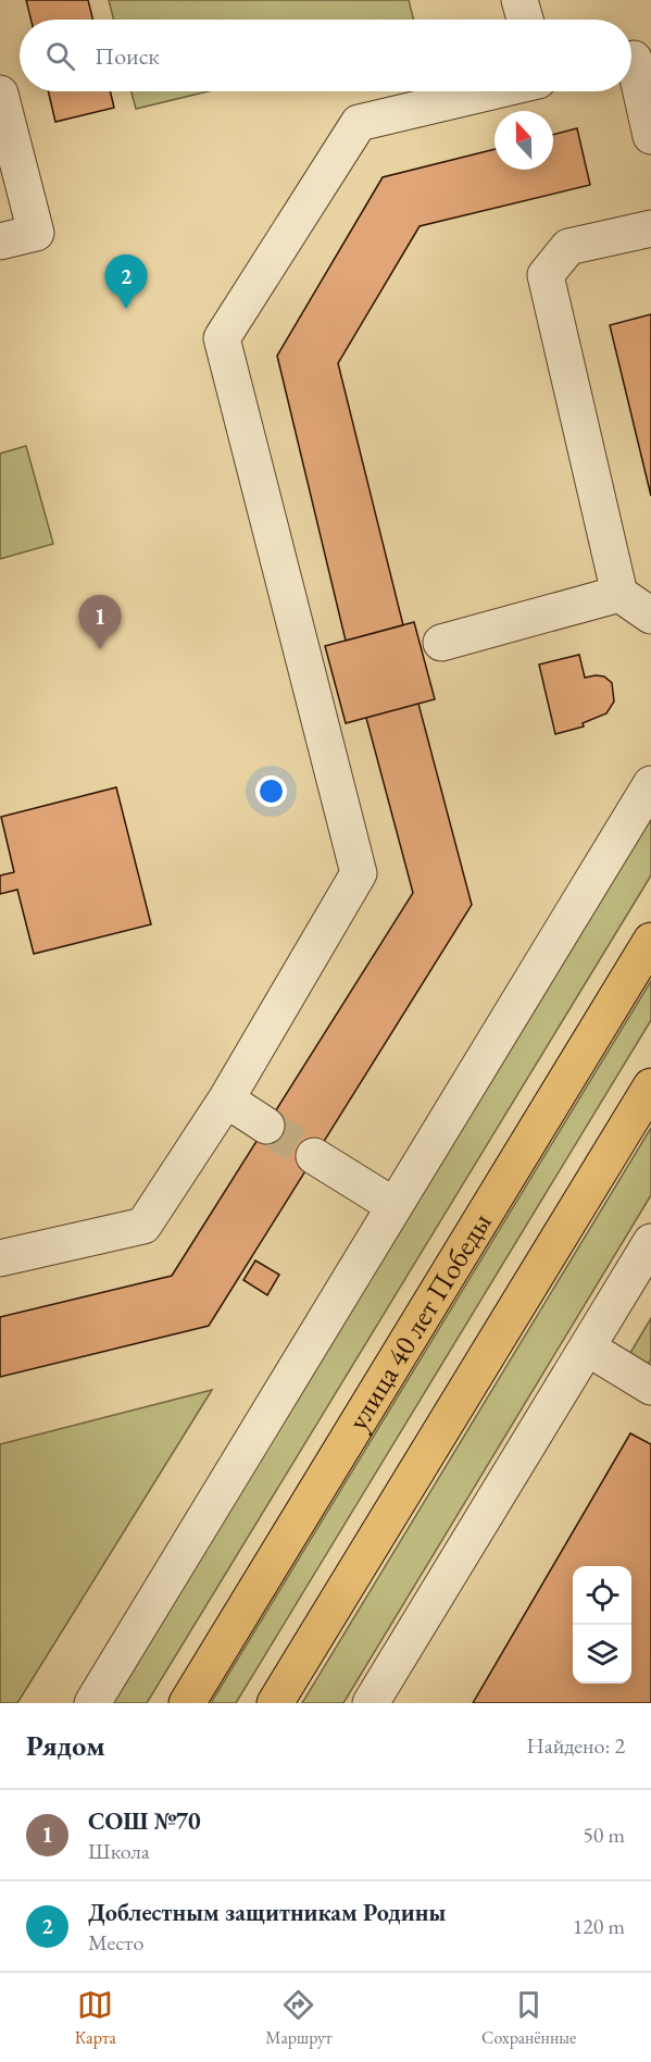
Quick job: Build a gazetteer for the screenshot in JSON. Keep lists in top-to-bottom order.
{
  "streets": {
    "main road": ["улица 40 лет Победы"]
  },
  "north": "top",
  "page": {
    "search": "Поиск",
    "pins": ["2", "1"],
    "heading": ["Рядом", "Найдено: 2"],
    "list": [
      {
        "mark": "1",
        "name": "СОШ №70",
        "note": "Школа",
        "value": "50 m"
      },
      {
        "mark": "2",
        "name": "Доблестным защитникам Родины",
        "note": "Место",
        "value": "120 m"
      }
    ],
    "nav": ["Карта", "Маршрут", "Сохранённые"]
  }
}
